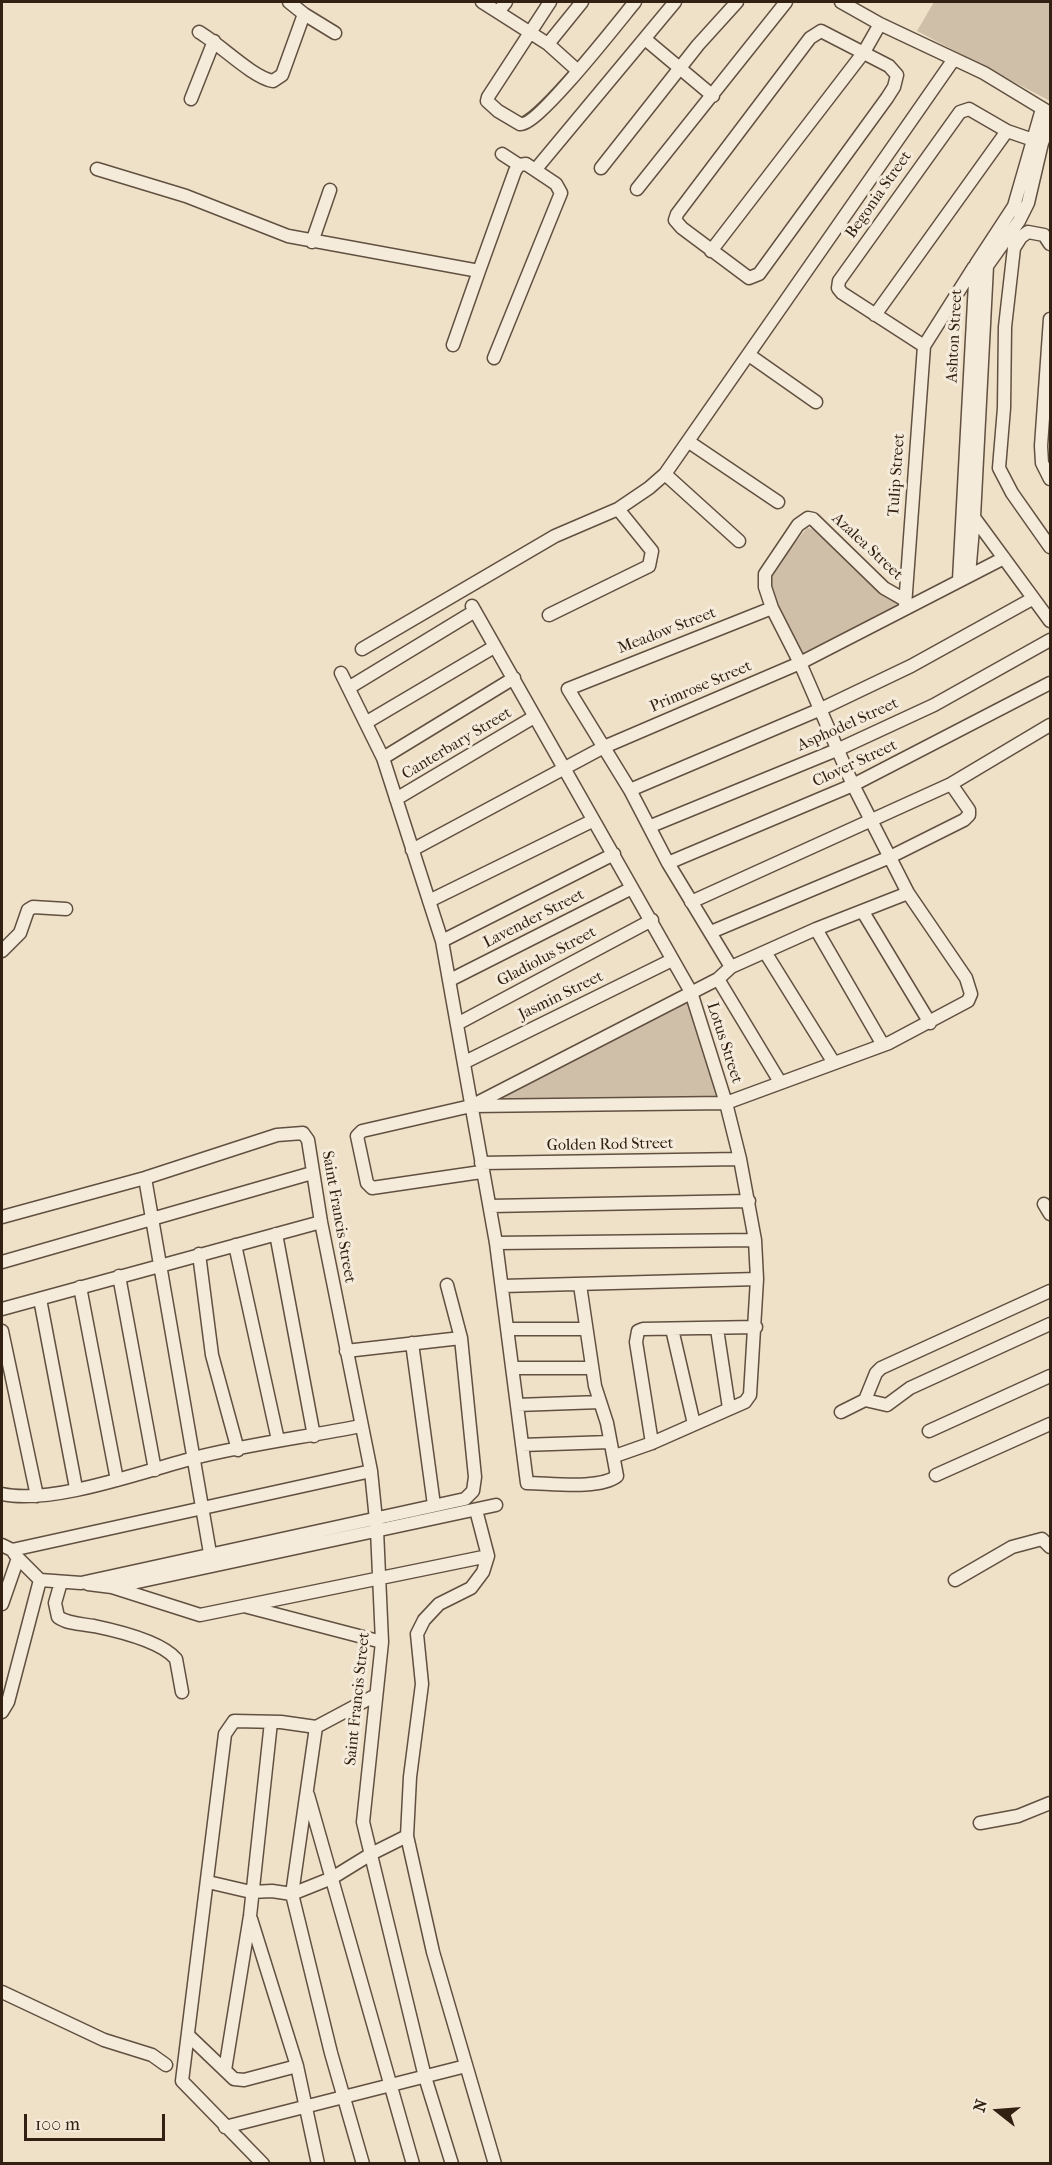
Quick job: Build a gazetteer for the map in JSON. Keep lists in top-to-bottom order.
{
  "streets": {
    "street": [
      "Begonia Street",
      "Ashton Street",
      "Tulip Street",
      "Azalea Street",
      "Meadow Street",
      "Primrose Street",
      "Asphodel Street",
      "Canterbary Street",
      "Clover Street",
      "Lavender Street",
      "Gladiolus Street",
      "Jasmin Street",
      "Lotus Street",
      "Golden Rod Street",
      "Saint Francis Street"
    ]
  },
  "crossings": [
    ["Begonia Street", "Tulip Street"],
    ["Ashton Street", "Primrose Street"],
    ["Tulip Street", "Azalea Street"],
    ["Tulip Street", "Primrose Street"],
    ["Azalea Street", "Meadow Street"],
    ["Azalea Street", "Primrose Street"],
    ["Meadow Street", "Primrose Street"],
    ["Primrose Street", "Lotus Street"],
    ["Canterbary Street", "Lotus Street"],
    ["Lavender Street", "Lotus Street"],
    ["Gladiolus Street", "Lotus Street"],
    ["Jasmin Street", "Lotus Street"],
    ["Lotus Street", "Golden Rod Street"]
  ],
  "scale_bar": "100 m",
  "north": "left"
}
